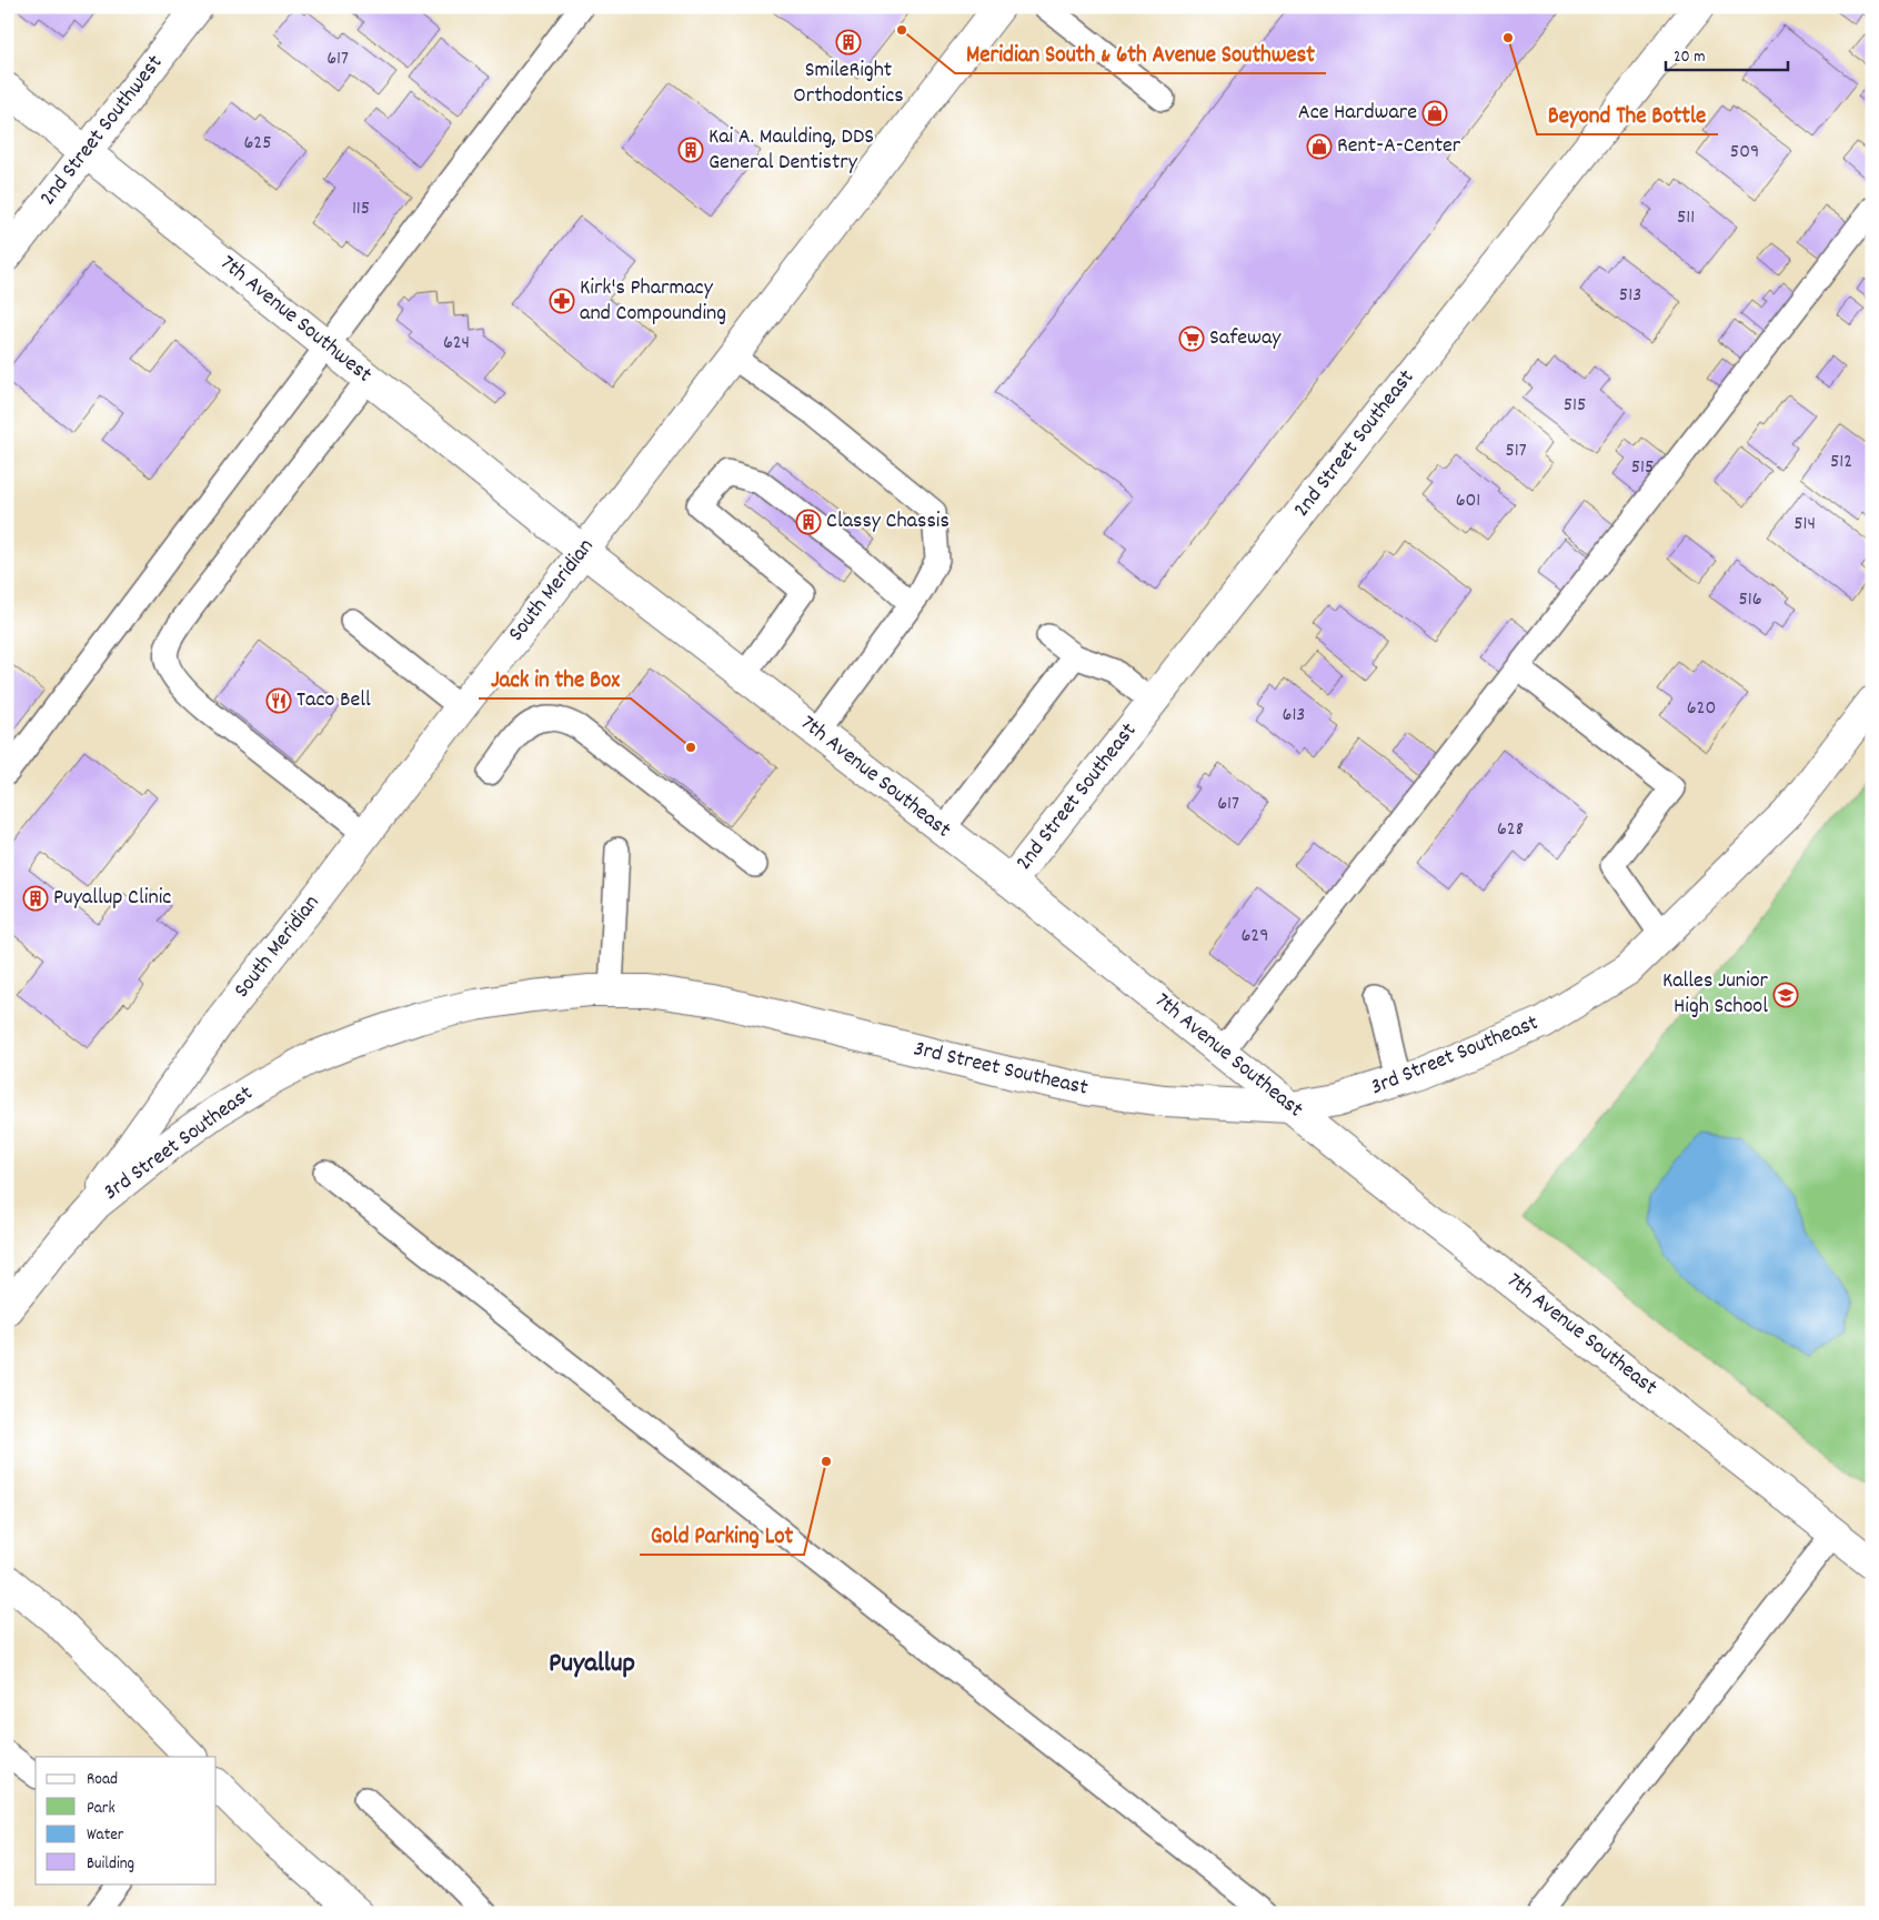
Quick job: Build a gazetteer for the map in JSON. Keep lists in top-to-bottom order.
{
  "streets": {
    "street": [
      "2nd Street Southwest",
      "7th Avenue Southwest",
      "2nd Street Southeast",
      "South Meridian",
      "7th Avenue Southeast",
      "3rd Street Southeast"
    ]
  },
  "crossings": [
    ["2nd Street Southwest", "7th Avenue Southwest"],
    ["7th Avenue Southwest", "South Meridian"],
    ["7th Avenue Southwest", "7th Avenue Southeast"],
    ["2nd Street Southeast", "7th Avenue Southeast"],
    ["South Meridian", "7th Avenue Southeast"],
    ["South Meridian", "3rd Street Southeast"],
    ["7th Avenue Southeast", "3rd Street Southeast"]
  ],
  "districts": ["Puyallup"],
  "places": {
    "other": [
      "Meridian South & 6th Avenue Southwest",
      "Beyond The Bottle",
      "Jack in the Box",
      "Gold Parking Lot"
    ],
    "building": [
      "SmileRight Orthodontics",
      "Kai A. Maulding, DDS General Dentistry",
      "Classy Chassis",
      "Puyallup Clinic"
    ],
    "shop": ["Ace Hardware", "Rent-A-Center"],
    "pharmacy": ["Kirk's Pharmacy and Compounding"],
    "supermarket": ["Safeway"],
    "restaurant": ["Taco Bell"],
    "school or university": ["Kalles Junior High School"]
  },
  "house_numbers": [
    "617",
    "625",
    "509",
    "115",
    "511",
    "513",
    "624",
    "515",
    "517",
    "512",
    "515",
    "601",
    "514",
    "516",
    "620",
    "613",
    "617",
    "628",
    "629"
  ],
  "legend": [
    "Road",
    "Park",
    "Water",
    "Building"
  ],
  "scale_bar": "20 m"
}
